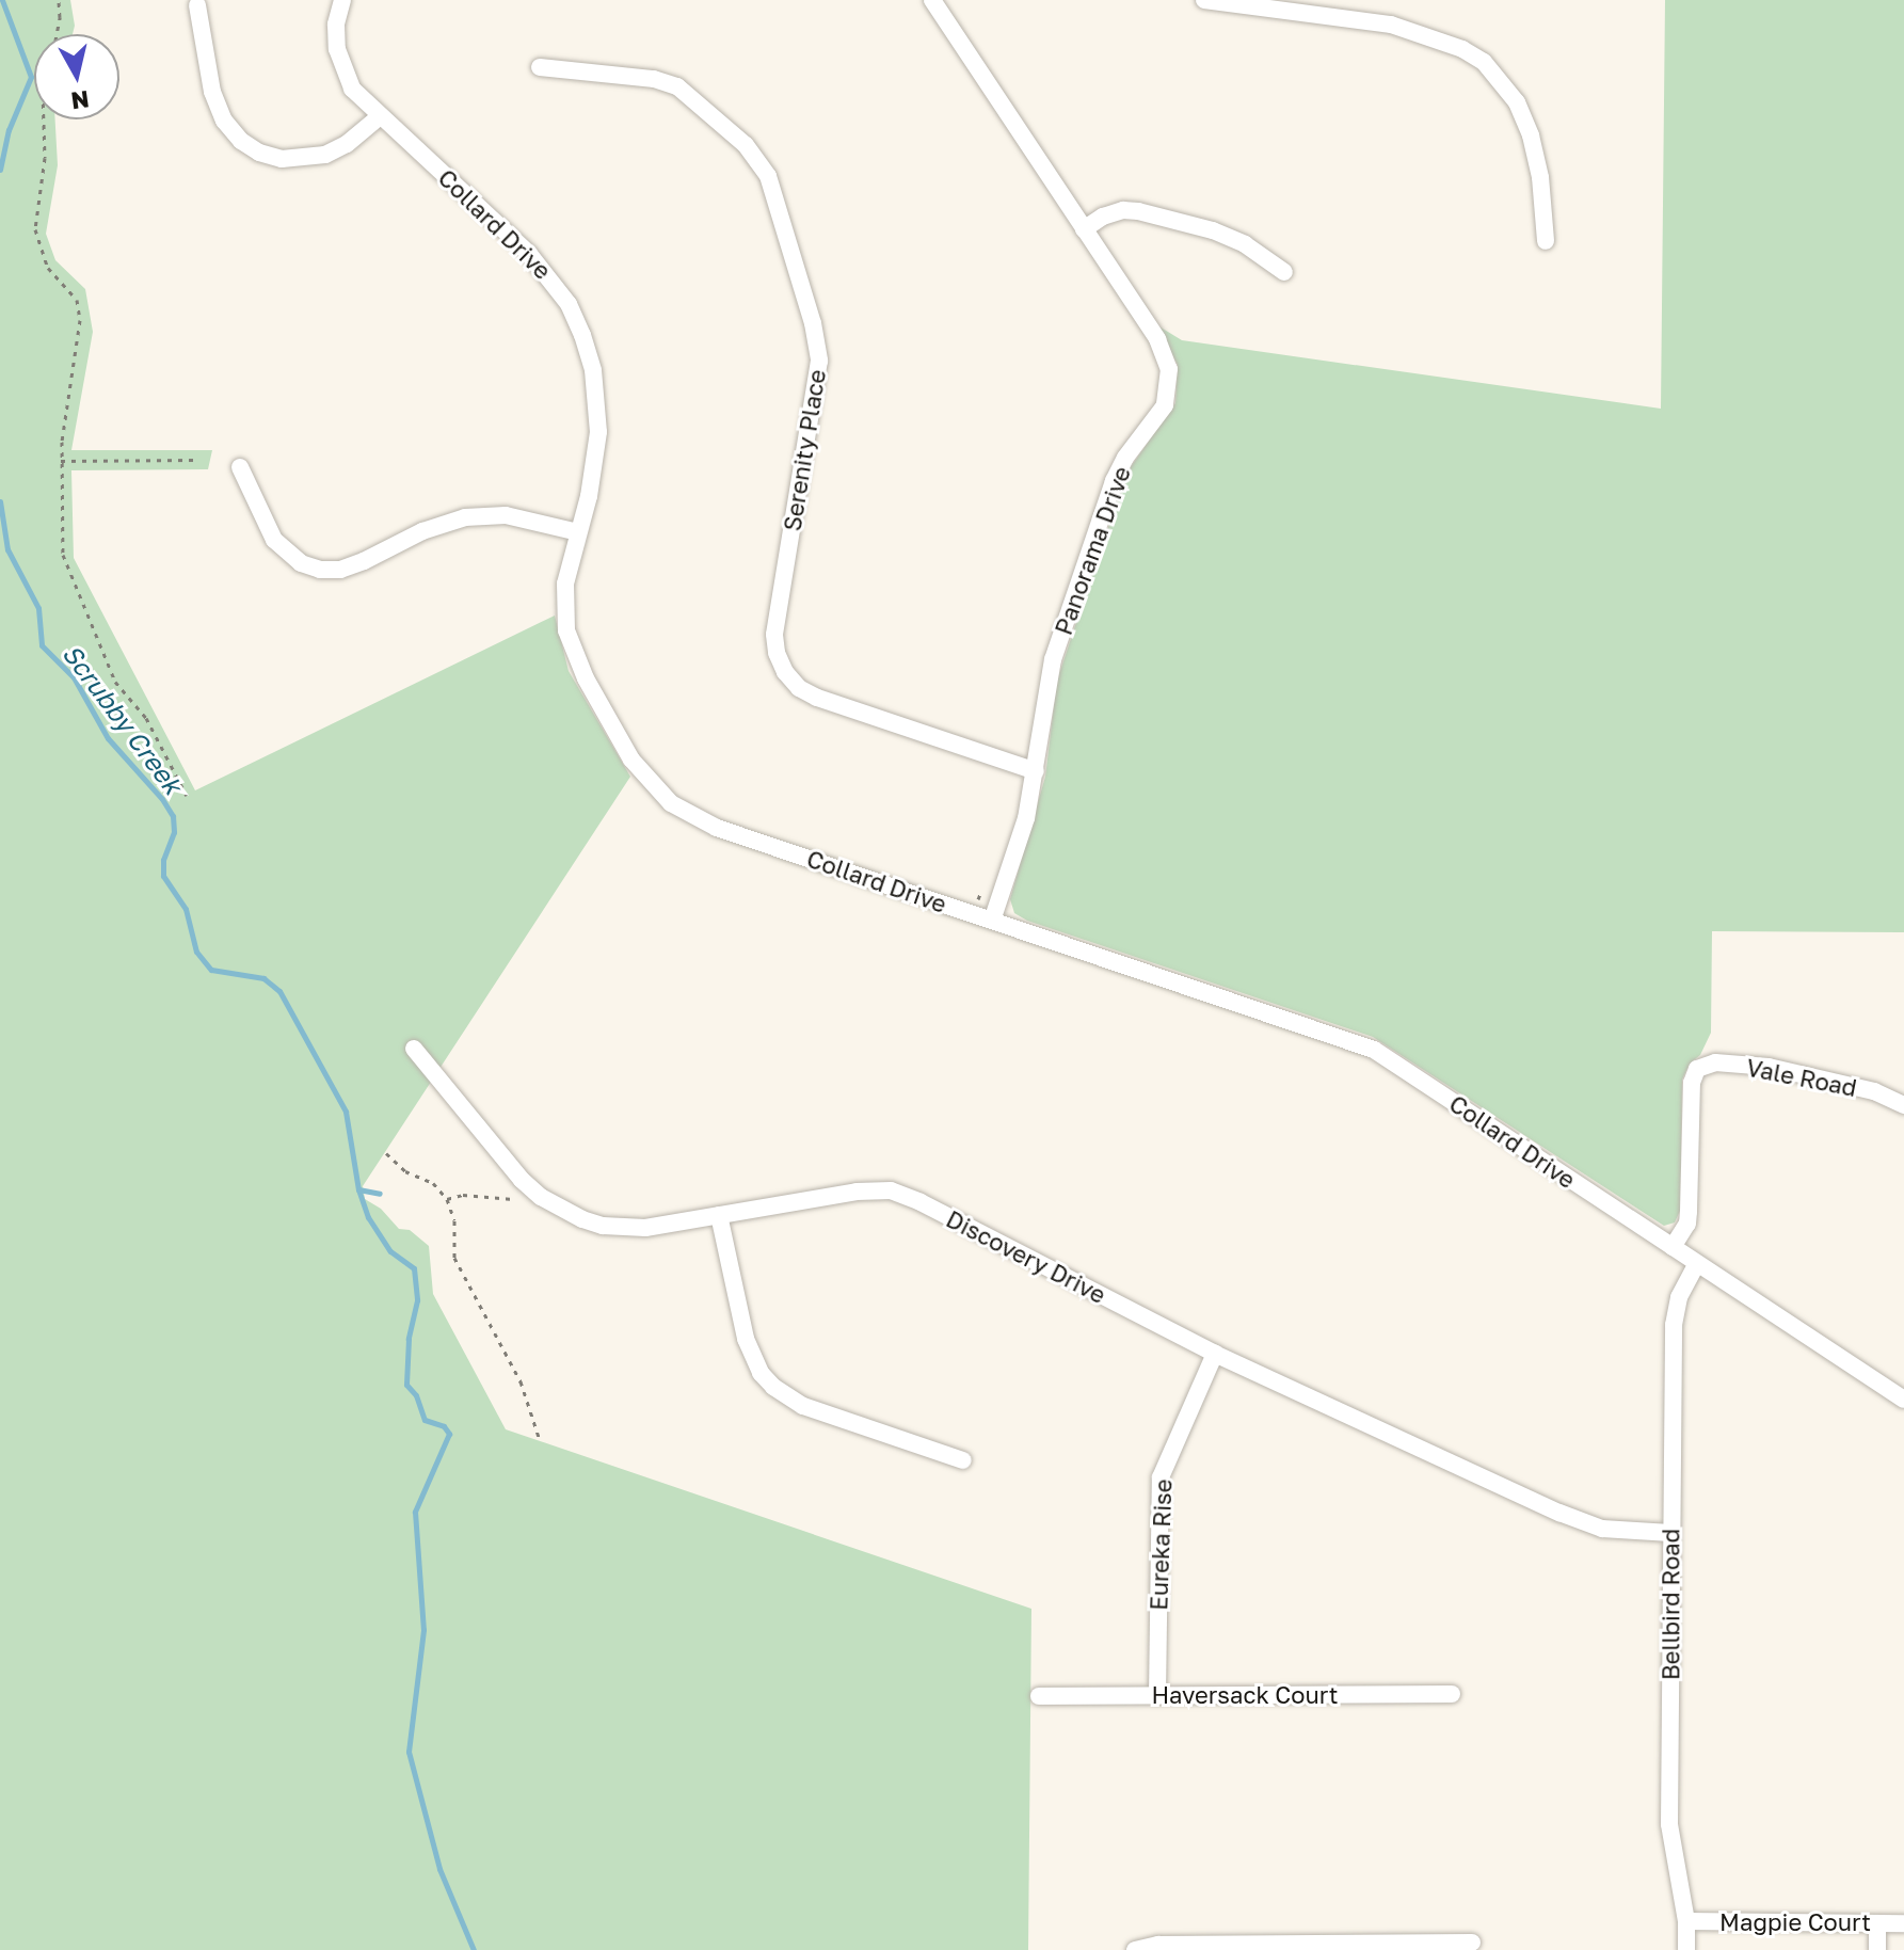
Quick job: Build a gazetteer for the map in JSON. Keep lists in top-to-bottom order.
{
  "streets": {
    "street": [
      "Collard Drive",
      "Serenity Place",
      "Panorama Drive",
      "Vale Road",
      "Discovery Drive",
      "Eureka Rise",
      "Bellbird Road",
      "Haversack Court",
      "Magpie Court"
    ]
  },
  "crossings": [
    ["Collard Drive", "Panorama Drive"],
    ["Collard Drive", "Vale Road"],
    ["Collard Drive", "Bellbird Road"],
    ["Serenity Place", "Panorama Drive"],
    ["Discovery Drive", "Eureka Rise"],
    ["Discovery Drive", "Bellbird Road"],
    ["Eureka Rise", "Haversack Court"],
    ["Bellbird Road", "Magpie Court"]
  ],
  "water": ["Scrubby Creek"],
  "north": "bottom"
}
